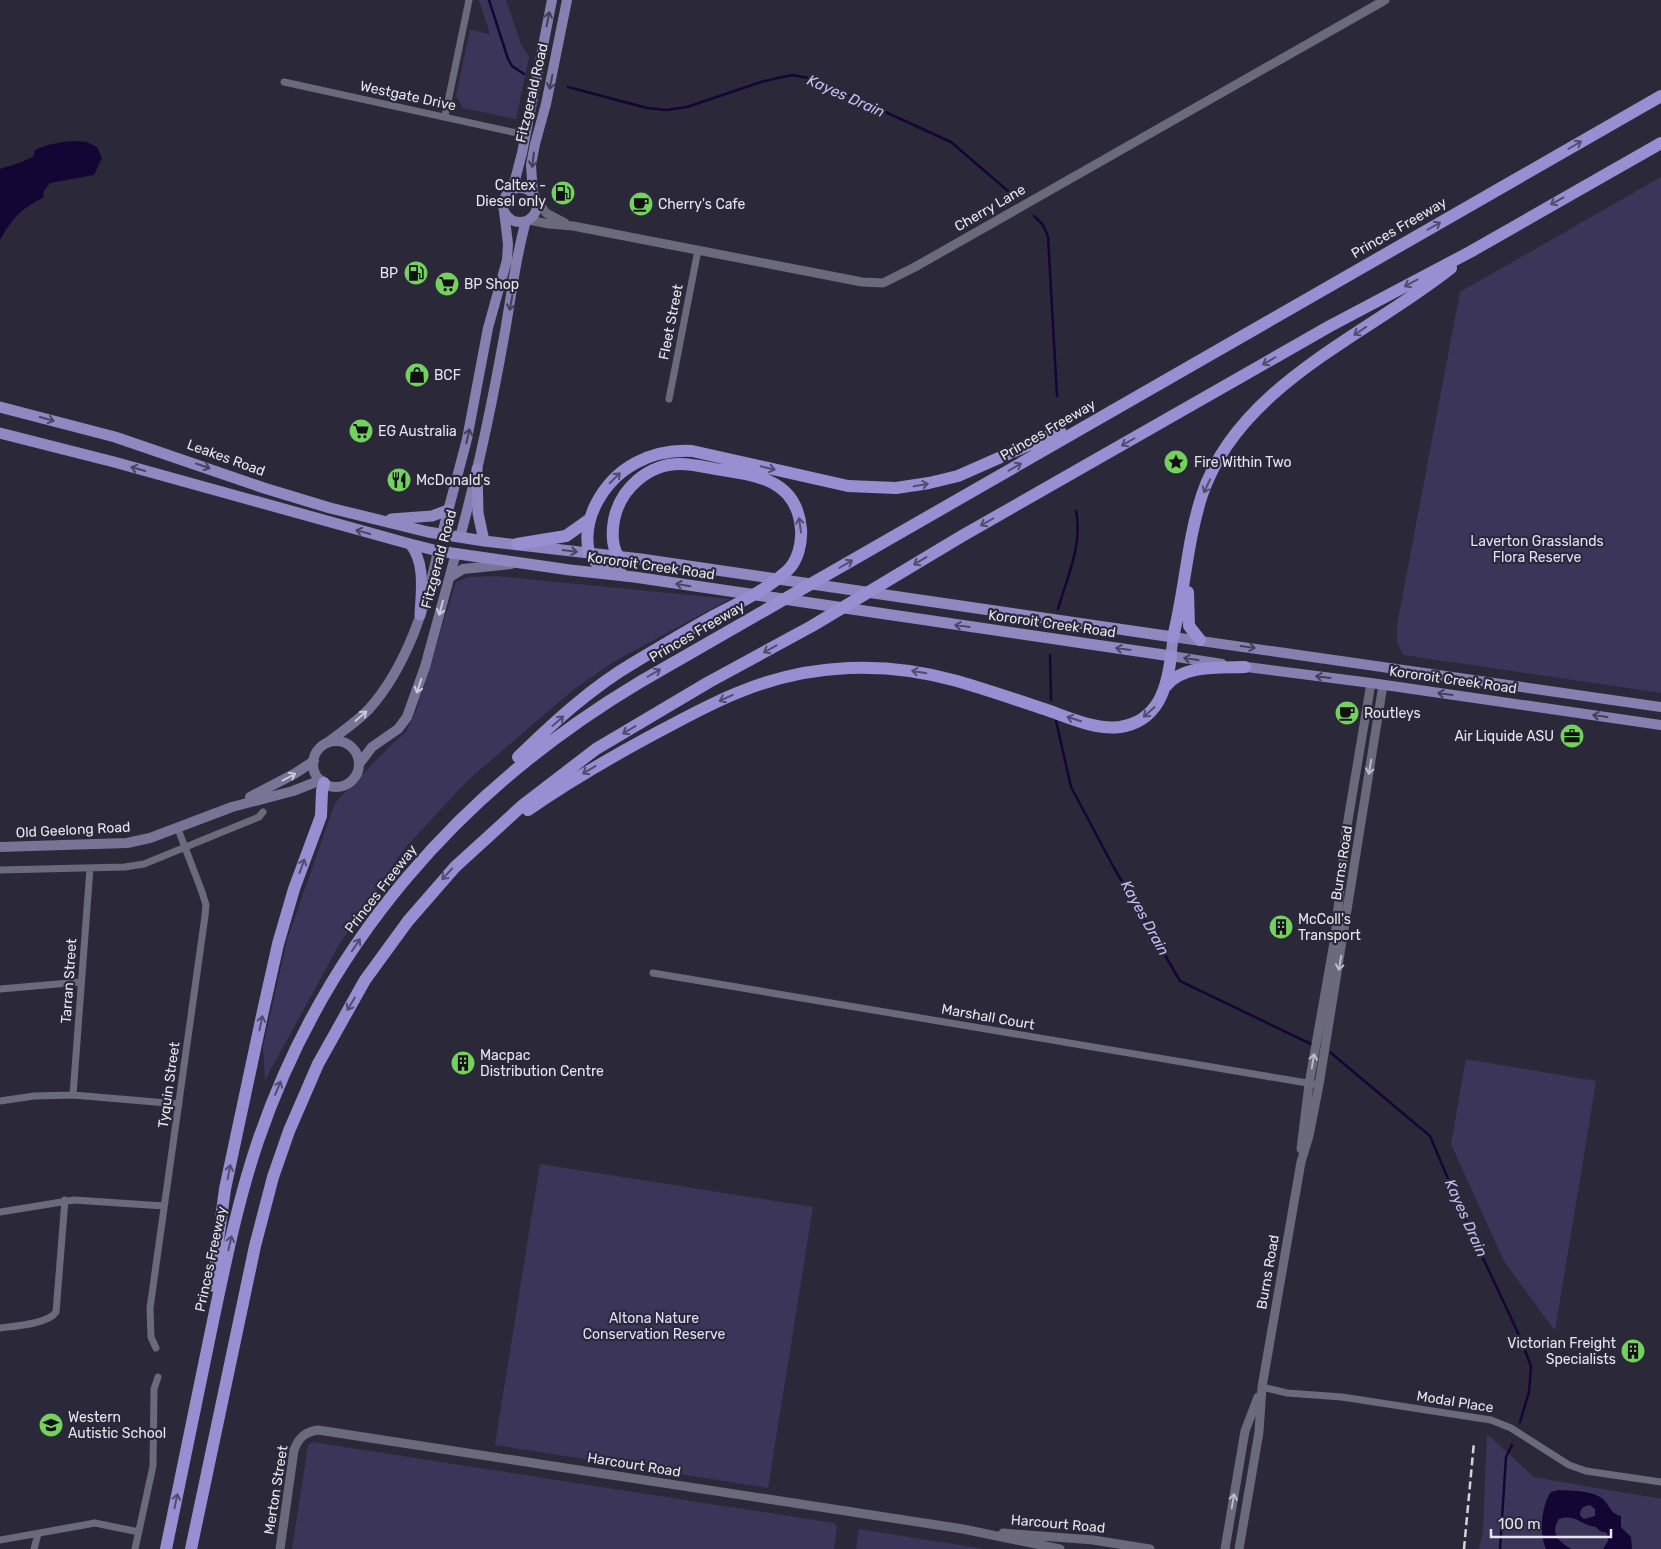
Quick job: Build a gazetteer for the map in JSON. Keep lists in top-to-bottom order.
{
  "streets": {
    "highway": [
      "Fitzgerald Road",
      "Princes Freeway",
      "Leakes Road",
      "Kororoit Creek Road"
    ],
    "main road": ["Old Geelong Road"],
    "street": [
      "Westgate Drive",
      "Cherry Lane",
      "Fleet Street",
      "Burns Road",
      "Tarran Street",
      "Marshall Court",
      "Tyquin Street",
      "Modal Place",
      "Harcourt Road",
      "Merton Street"
    ]
  },
  "crossings": [
    ["Fitzgerald Road", "Westgate Drive"],
    ["Fitzgerald Road", "Cherry Lane"],
    ["Fitzgerald Road", "Leakes Road"],
    ["Fitzgerald Road", "Kororoit Creek Road"],
    ["Fitzgerald Road", "Old Geelong Road"],
    ["Cherry Lane", "Fleet Street"],
    ["Leakes Road", "Kororoit Creek Road"],
    ["Kororoit Creek Road", "Burns Road"],
    ["Old Geelong Road", "Tyquin Street"],
    ["Burns Road", "Marshall Court"],
    ["Burns Road", "Modal Place"],
    ["Harcourt Road", "Merton Street"]
  ],
  "water": ["Kayes Drain"],
  "parks": ["Laverton Grasslands Flora Reserve", "Altona Nature Conservation Reserve"],
  "places": {
    "fuel station": ["Caltex - Diesel only", "BP"],
    "cafe": ["Cherry's Cafe", "Routleys"],
    "supermarket": ["BP Shop", "EG Australia"],
    "shop": ["BCF"],
    "place": ["Fire Within Two"],
    "restaurant": ["McDonald's"],
    "office": ["Air Liquide ASU"],
    "building": ["McColl's Transport", "Macpac Distribution Centre", "Victorian Freight Specialists"],
    "school or university": ["Western Autistic School"]
  },
  "scale_bar": "100 m"
}
